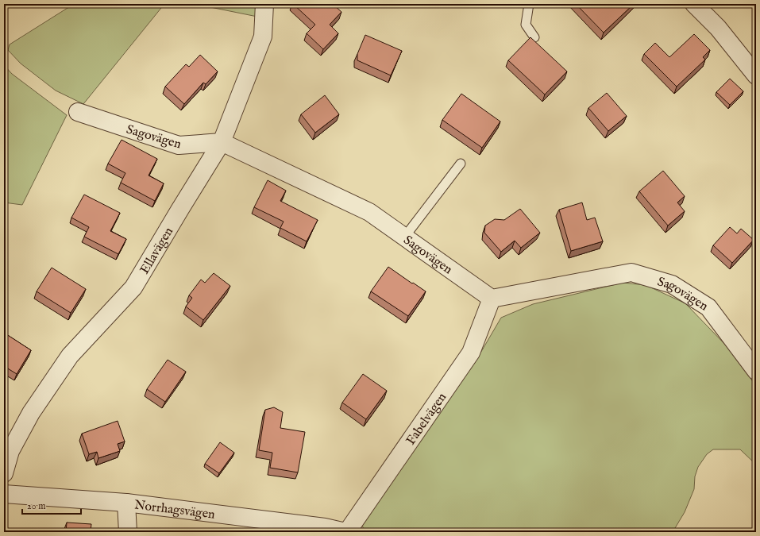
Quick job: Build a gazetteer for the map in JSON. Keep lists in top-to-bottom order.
{
  "streets": {
    "street": [
      "Sagovägen",
      "Ellavägen",
      "Fabelvägen",
      "Norrhagsvägen"
    ]
  },
  "crossings": [
    ["Sagovägen", "Ellavägen"],
    ["Sagovägen", "Fabelvägen"],
    ["Fabelvägen", "Norrhagsvägen"]
  ],
  "scale_bar": "20 m"
}
